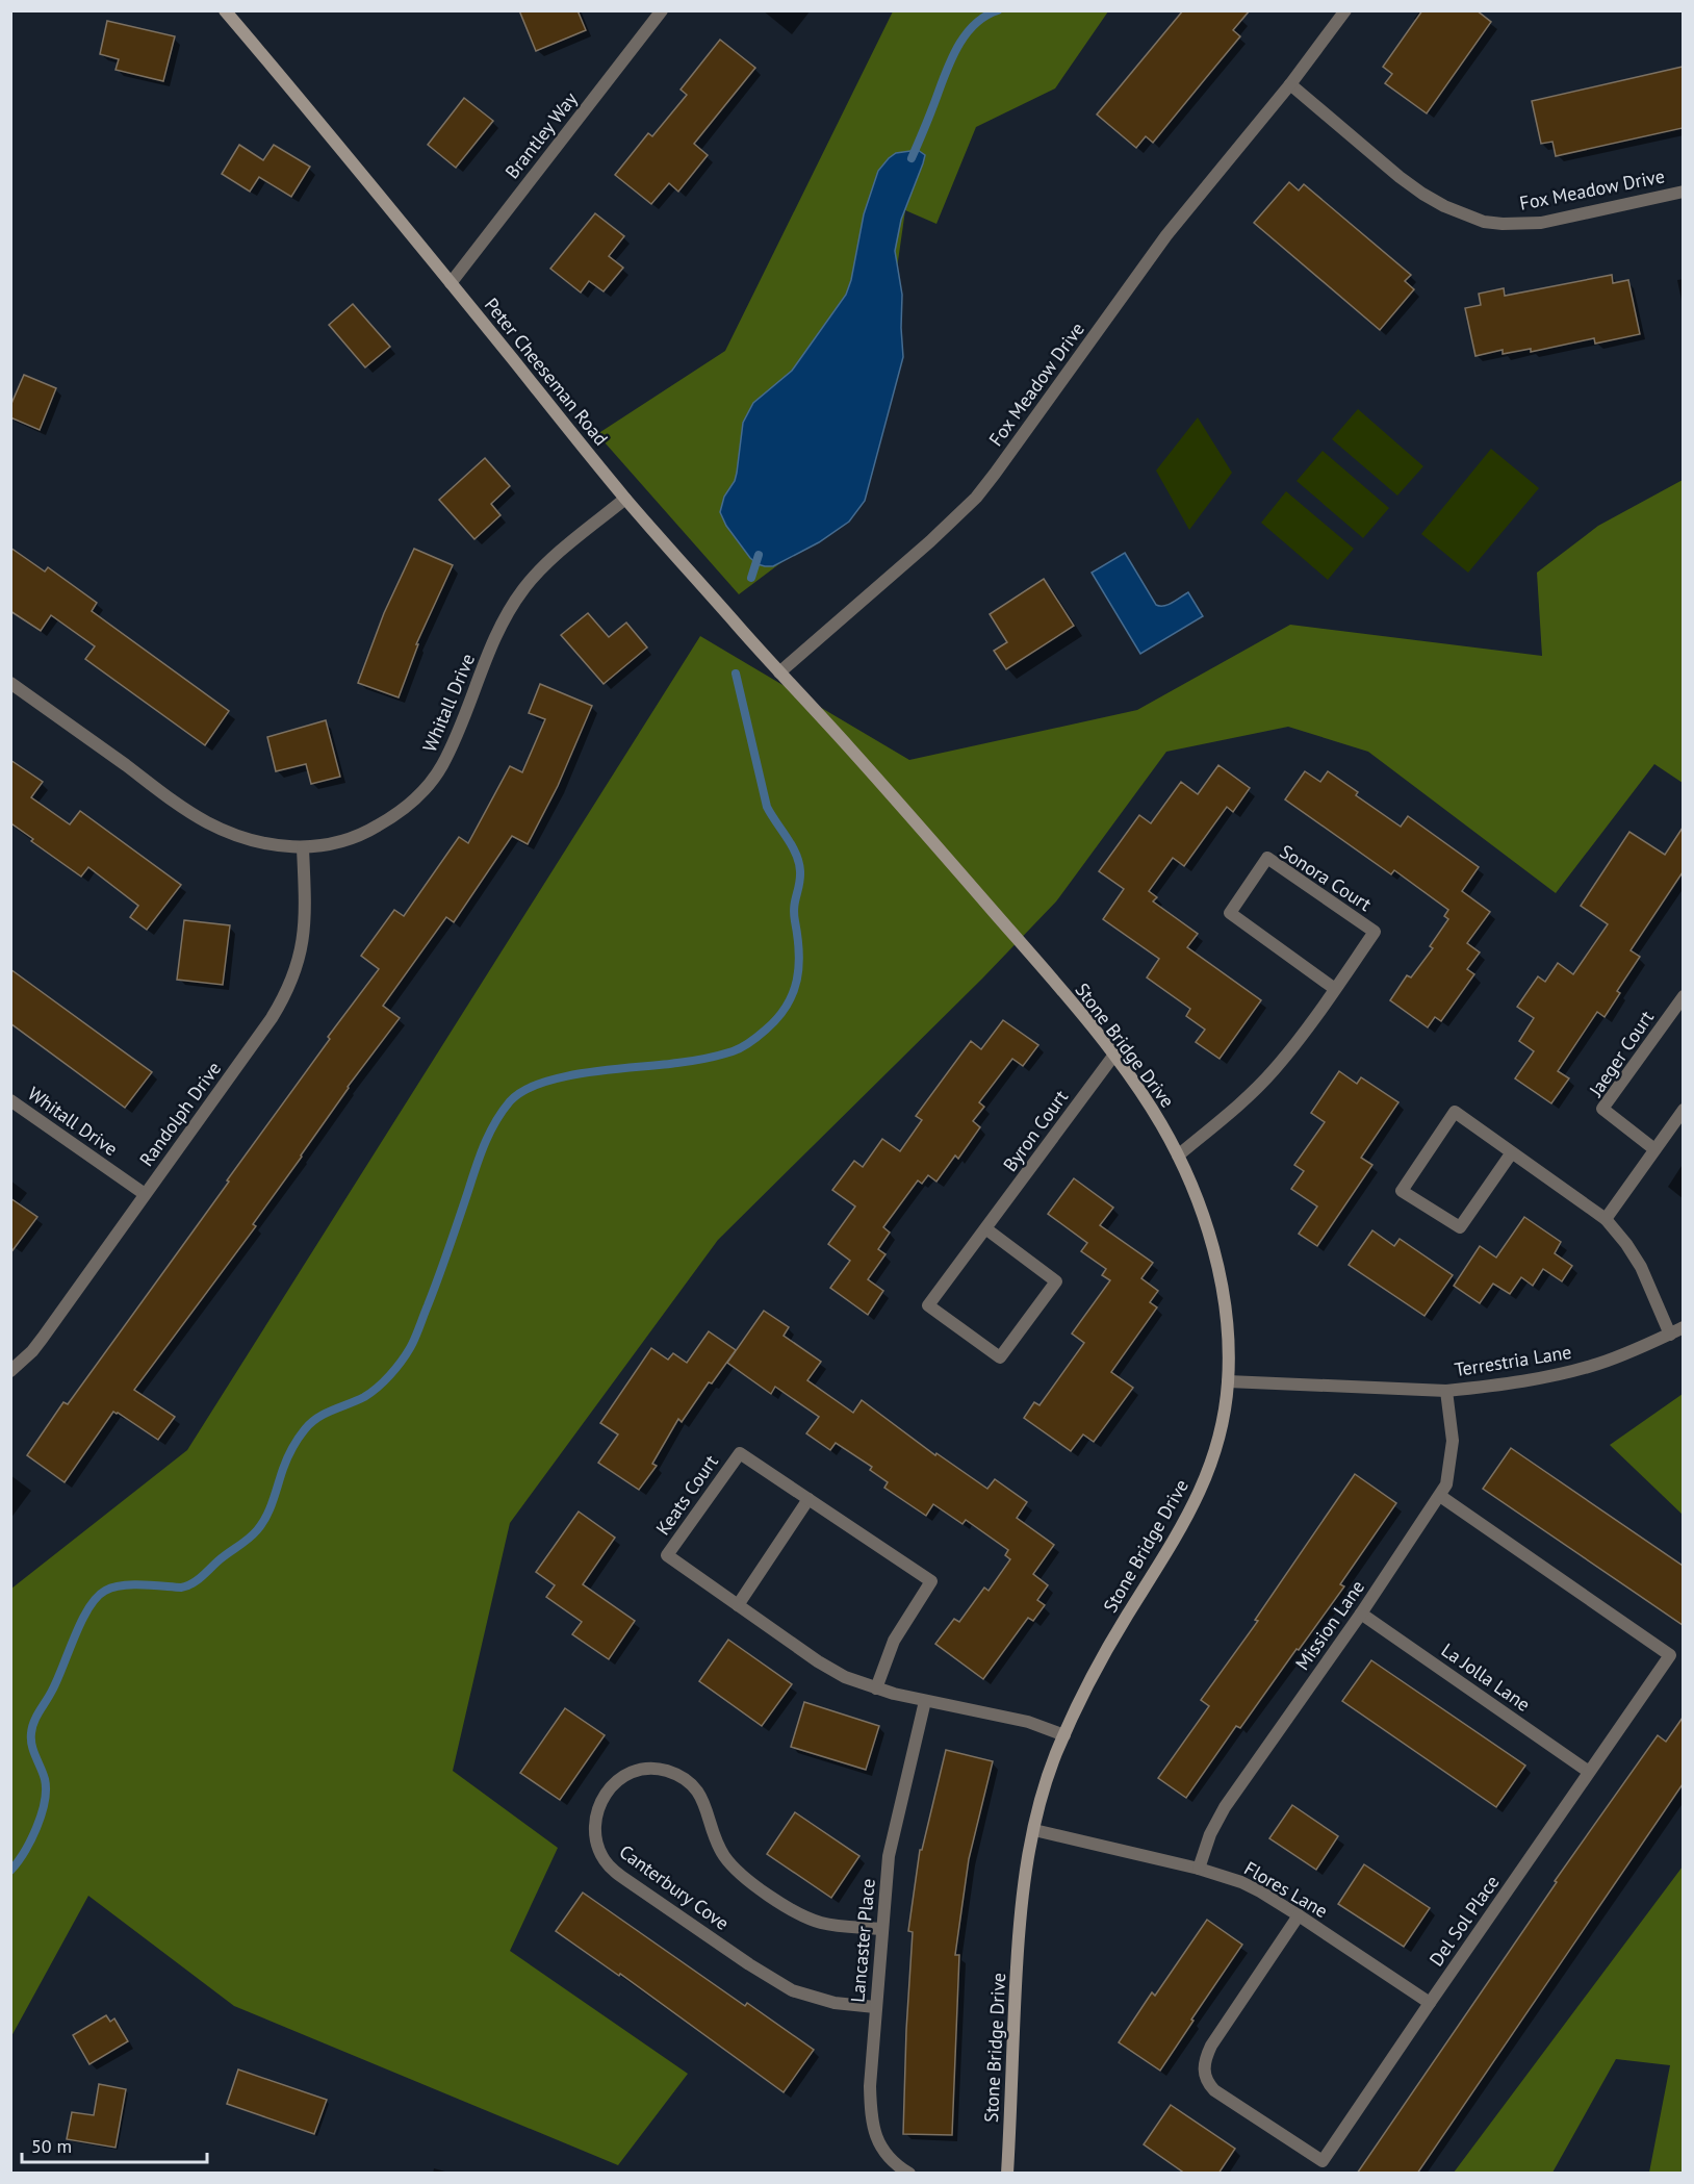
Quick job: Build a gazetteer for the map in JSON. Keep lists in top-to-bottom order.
{
  "streets": {
    "street": [
      "Brantley Way",
      "Fox Meadow Drive",
      "Peter Cheeseman Road",
      "Whitall Drive",
      "Sonora Court",
      "Stone Bridge Drive",
      "Jaeger Court",
      "Randolph Drive",
      "Byron Court",
      "Terrestria Lane",
      "Keats Court",
      "Mission Lane",
      "La Jolla Lane",
      "Canterbury Cove",
      "Flores Lane",
      "Del Sol Place",
      "Lancaster Place"
    ]
  },
  "crossings": [
    ["Brantley Way", "Peter Cheeseman Road"],
    ["Fox Meadow Drive", "Peter Cheeseman Road"],
    ["Peter Cheeseman Road", "Whitall Drive"],
    ["Peter Cheeseman Road", "Stone Bridge Drive"],
    ["Whitall Drive", "Randolph Drive"],
    ["Sonora Court", "Stone Bridge Drive"],
    ["Stone Bridge Drive", "Byron Court"],
    ["Stone Bridge Drive", "Terrestria Lane"],
    ["Stone Bridge Drive", "Keats Court"],
    ["Stone Bridge Drive", "Flores Lane"],
    ["Terrestria Lane", "Mission Lane"],
    ["Keats Court", "Lancaster Place"],
    ["Mission Lane", "La Jolla Lane"],
    ["Mission Lane", "Flores Lane"],
    ["Mission Lane", "Del Sol Place"],
    ["La Jolla Lane", "Del Sol Place"],
    ["Canterbury Cove", "Lancaster Place"],
    ["Flores Lane", "Del Sol Place"]
  ],
  "scale_bar": "50 m"
}
